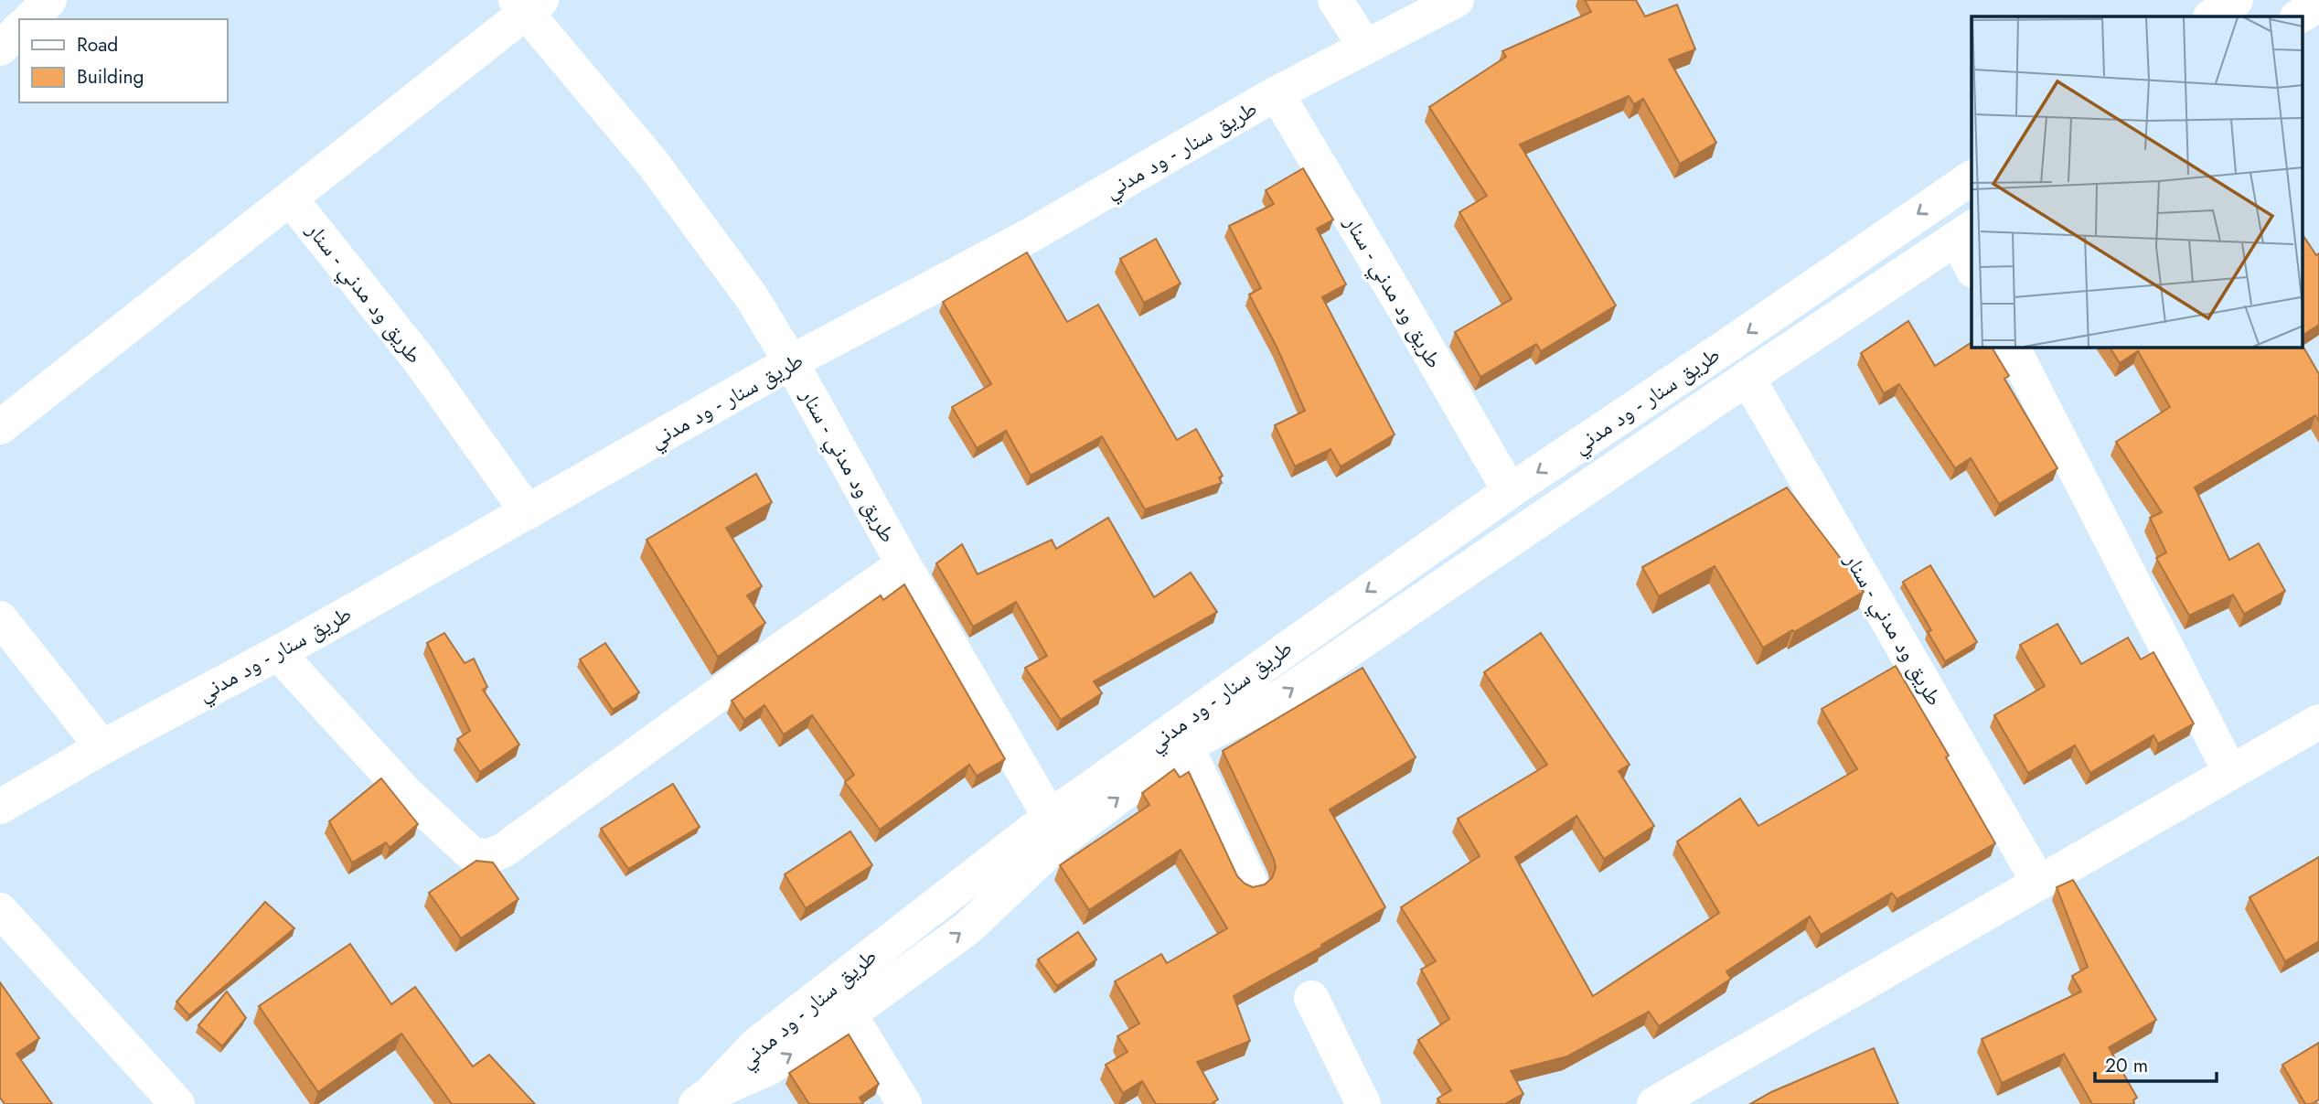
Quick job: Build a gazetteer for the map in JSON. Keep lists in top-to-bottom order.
{
  "streets": {
    "street": ["طريق سنار - ود مدني", "طريق ود مدني - سنار"]
  },
  "crossings": [
    ["طريق سنار - ود مدني", "طريق ود مدني - سنار"]
  ],
  "legend": ["Road", "Building"],
  "scale_bar": "20 m"
}
